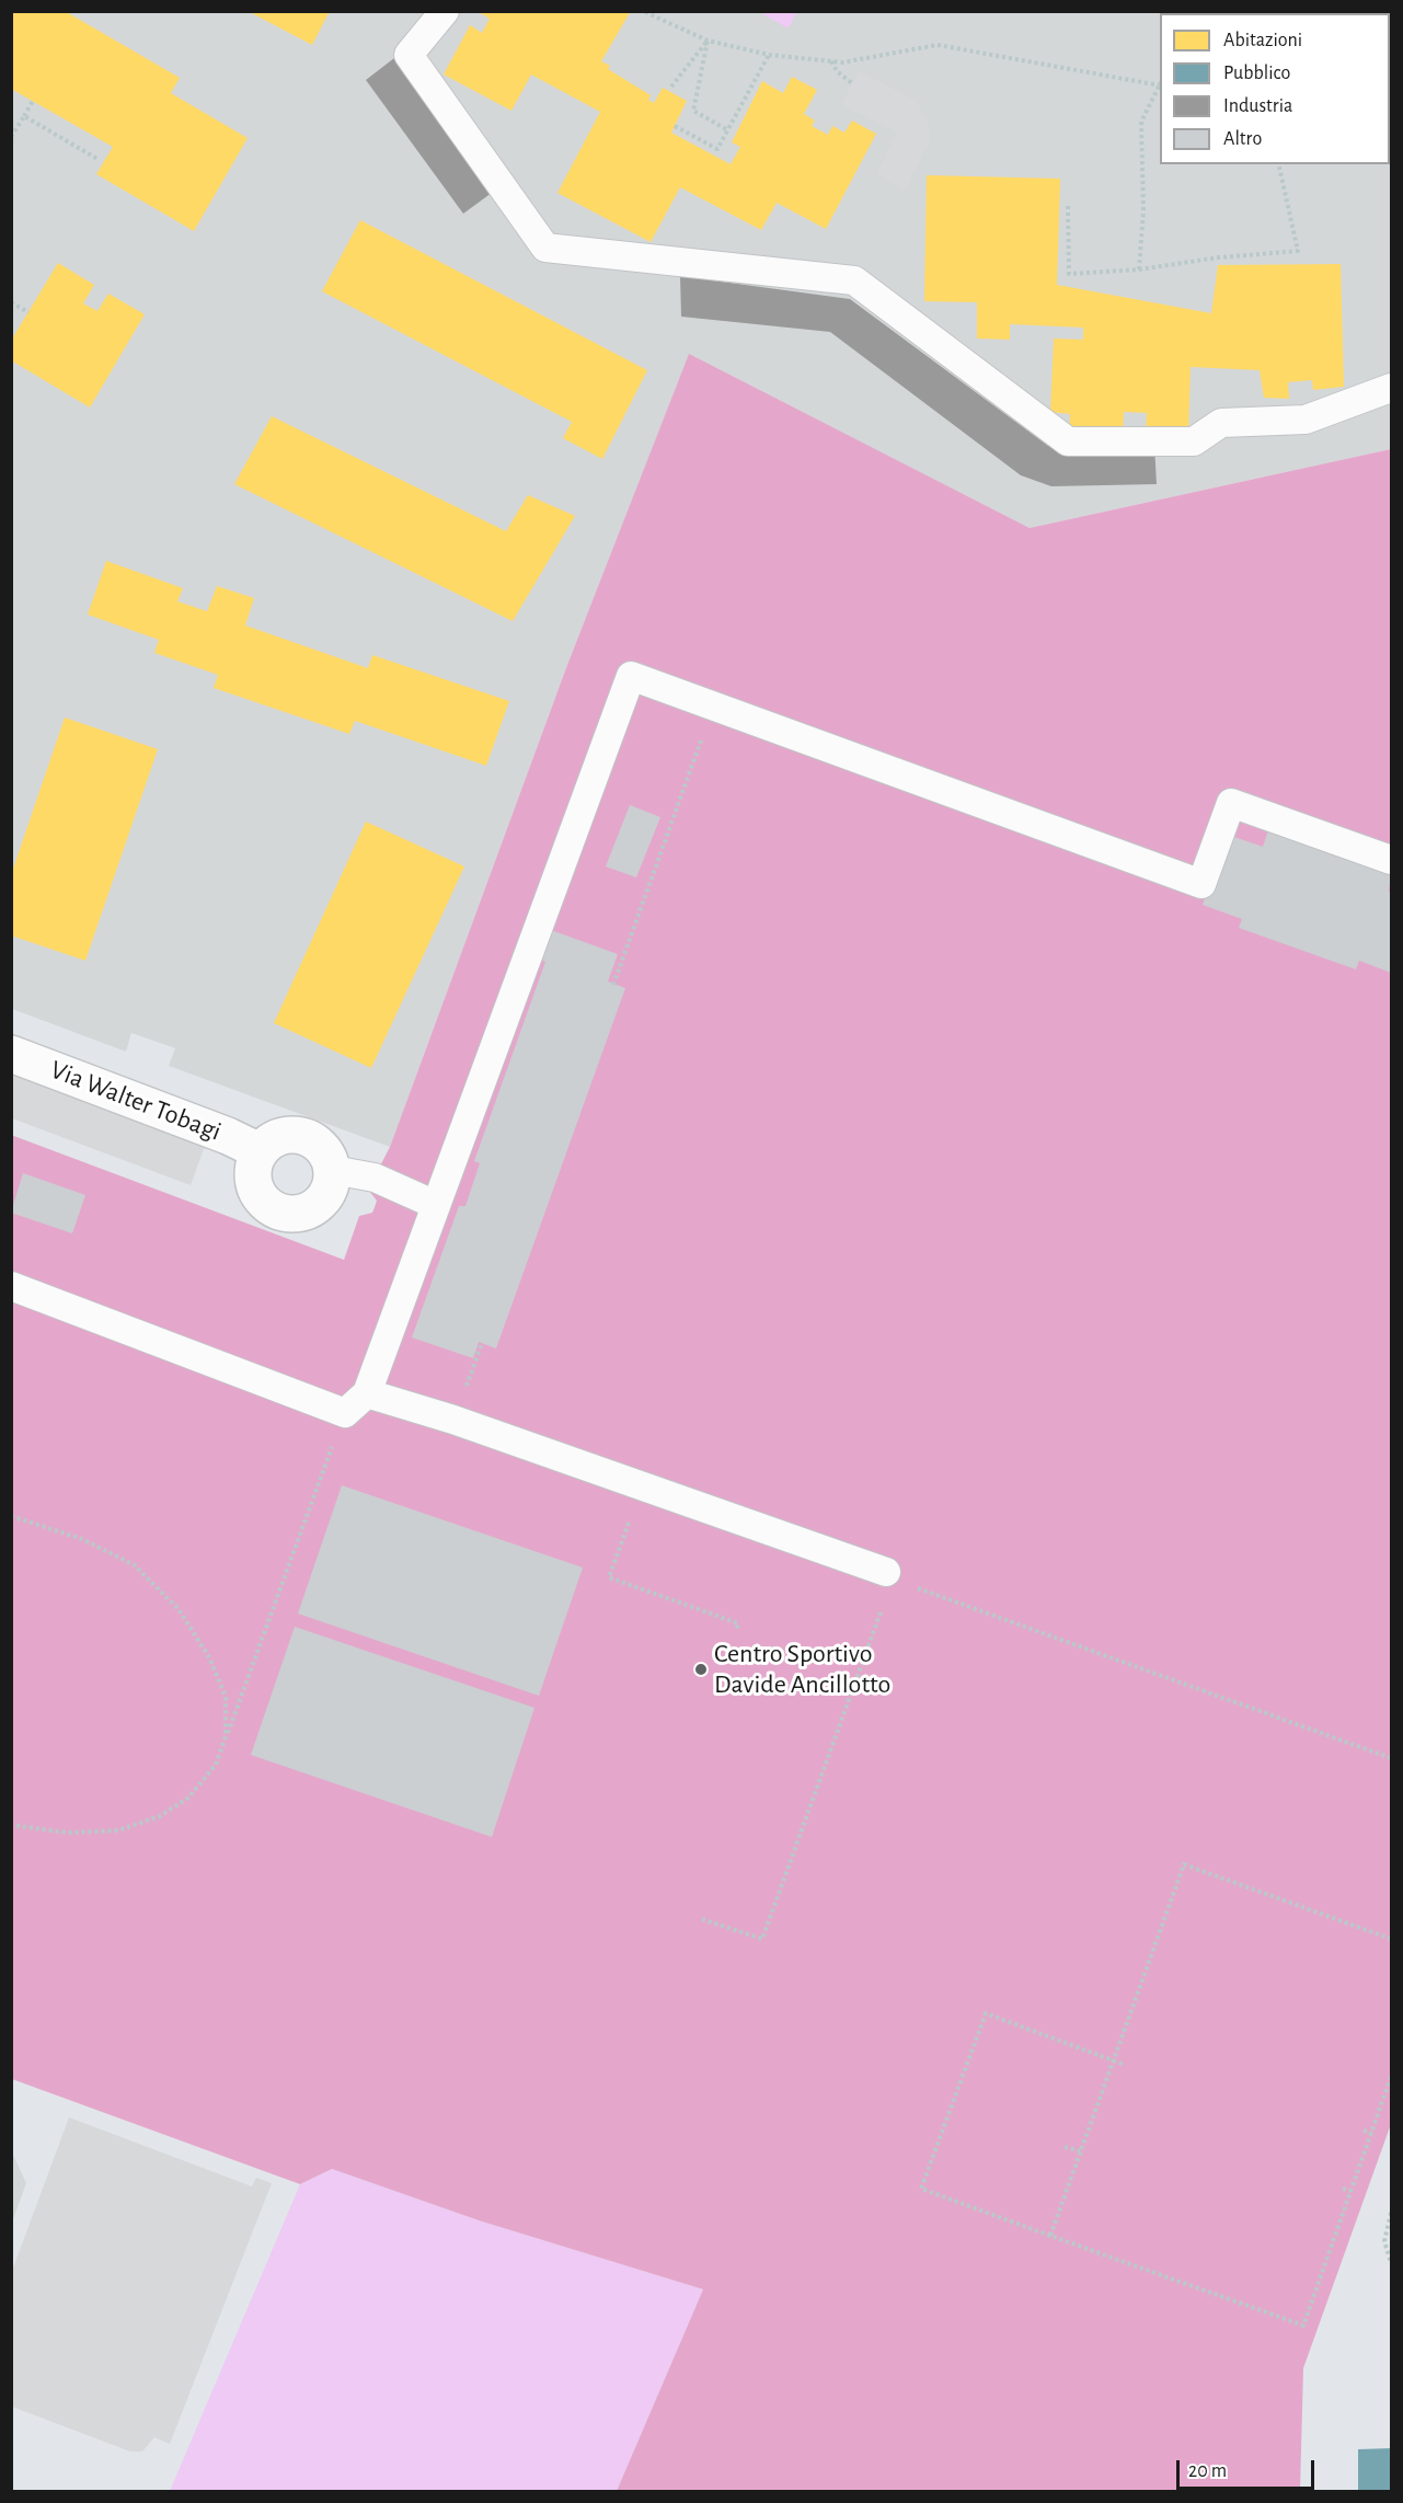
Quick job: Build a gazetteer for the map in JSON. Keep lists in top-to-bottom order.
{
  "streets": {
    "street": ["Via Walter Tobagi"]
  },
  "places": ["Centro Sportivo Davide Ancillotto"],
  "legend": [
    "Abitazioni",
    "Pubblico",
    "Industria",
    "Altro"
  ],
  "scale_bar": "20 m"
}
